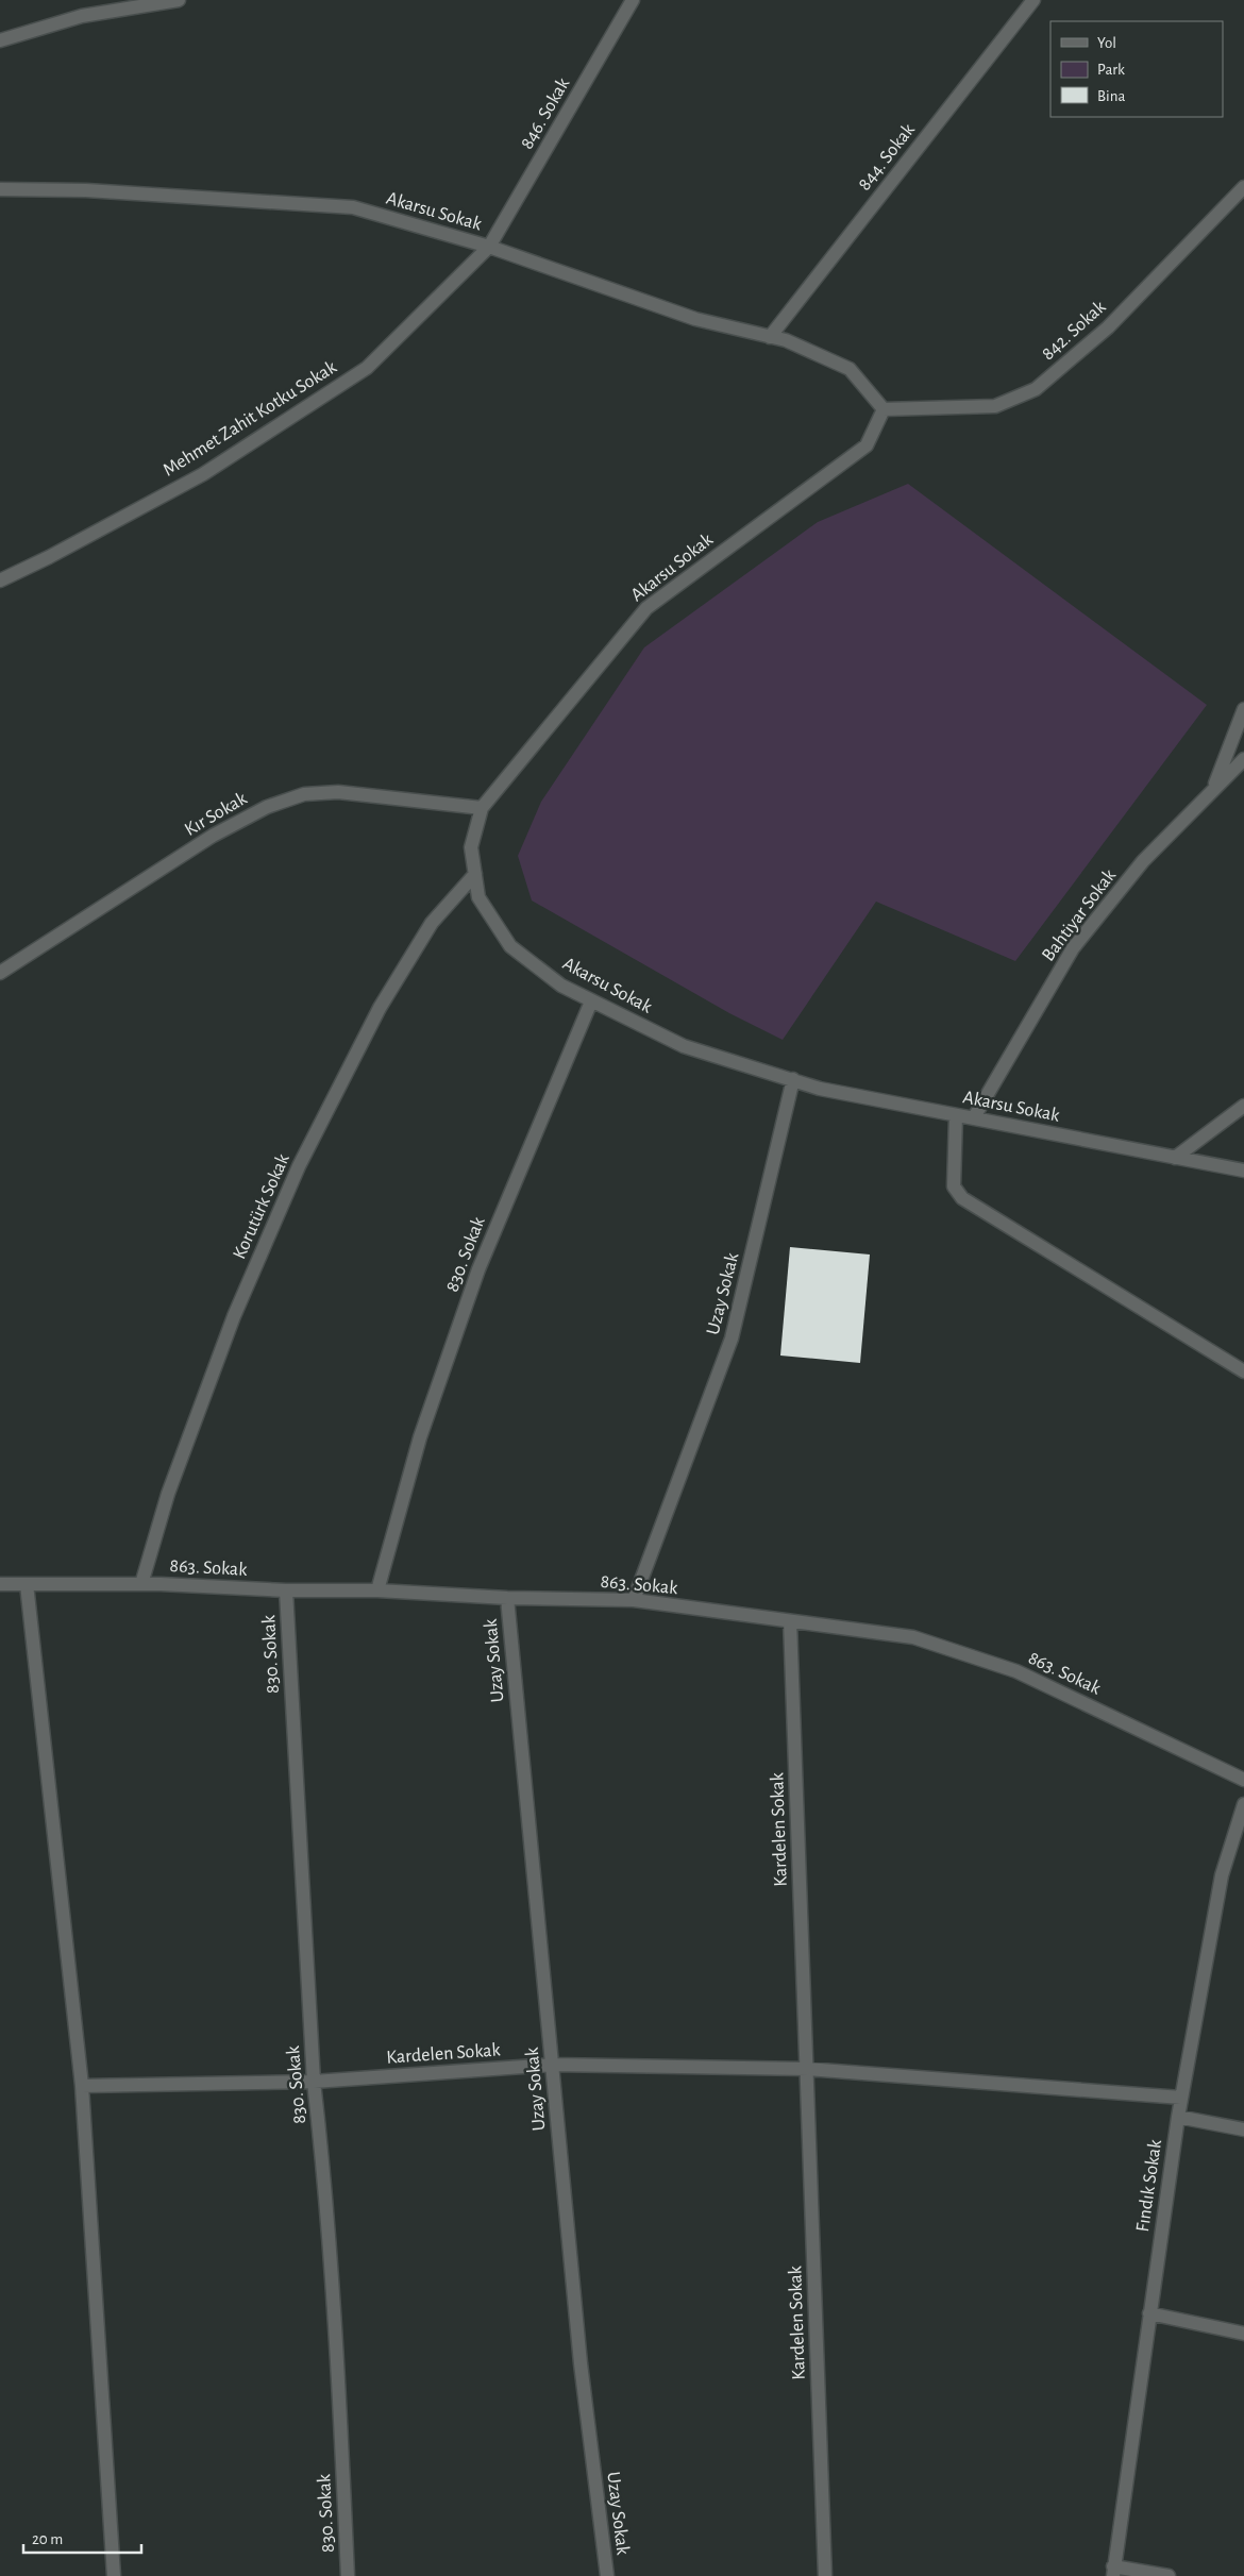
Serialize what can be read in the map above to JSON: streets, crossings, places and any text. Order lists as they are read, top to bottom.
{
  "streets": {
    "street": [
      "846. Sokak",
      "844. Sokak",
      "Akarsu Sokak",
      "842. Sokak",
      "Mehmet Zahit Kotku Sokak",
      "Kır Sokak",
      "Bahtiyar Sokak",
      "Korutürk Sokak",
      "830. Sokak",
      "Uzay Sokak",
      "863. Sokak",
      "Kardelen Sokak",
      "Fındık Sokak"
    ]
  },
  "crossings": [
    ["846. Sokak", "Akarsu Sokak"],
    ["846. Sokak", "Mehmet Zahit Kotku Sokak"],
    ["844. Sokak", "Akarsu Sokak"],
    ["Akarsu Sokak", "842. Sokak"],
    ["Akarsu Sokak", "Mehmet Zahit Kotku Sokak"],
    ["Akarsu Sokak", "Kır Sokak"],
    ["Akarsu Sokak", "Bahtiyar Sokak"],
    ["Akarsu Sokak", "Korutürk Sokak"],
    ["Akarsu Sokak", "830. Sokak"],
    ["Akarsu Sokak", "Uzay Sokak"],
    ["Korutürk Sokak", "863. Sokak"],
    ["830. Sokak", "863. Sokak"],
    ["830. Sokak", "Kardelen Sokak"],
    ["Uzay Sokak", "863. Sokak"],
    ["Uzay Sokak", "Kardelen Sokak"],
    ["863. Sokak", "Kardelen Sokak"],
    ["Kardelen Sokak", "Fındık Sokak"]
  ],
  "legend": ["Yol", "Park", "Bina"],
  "scale_bar": "20 m"
}
